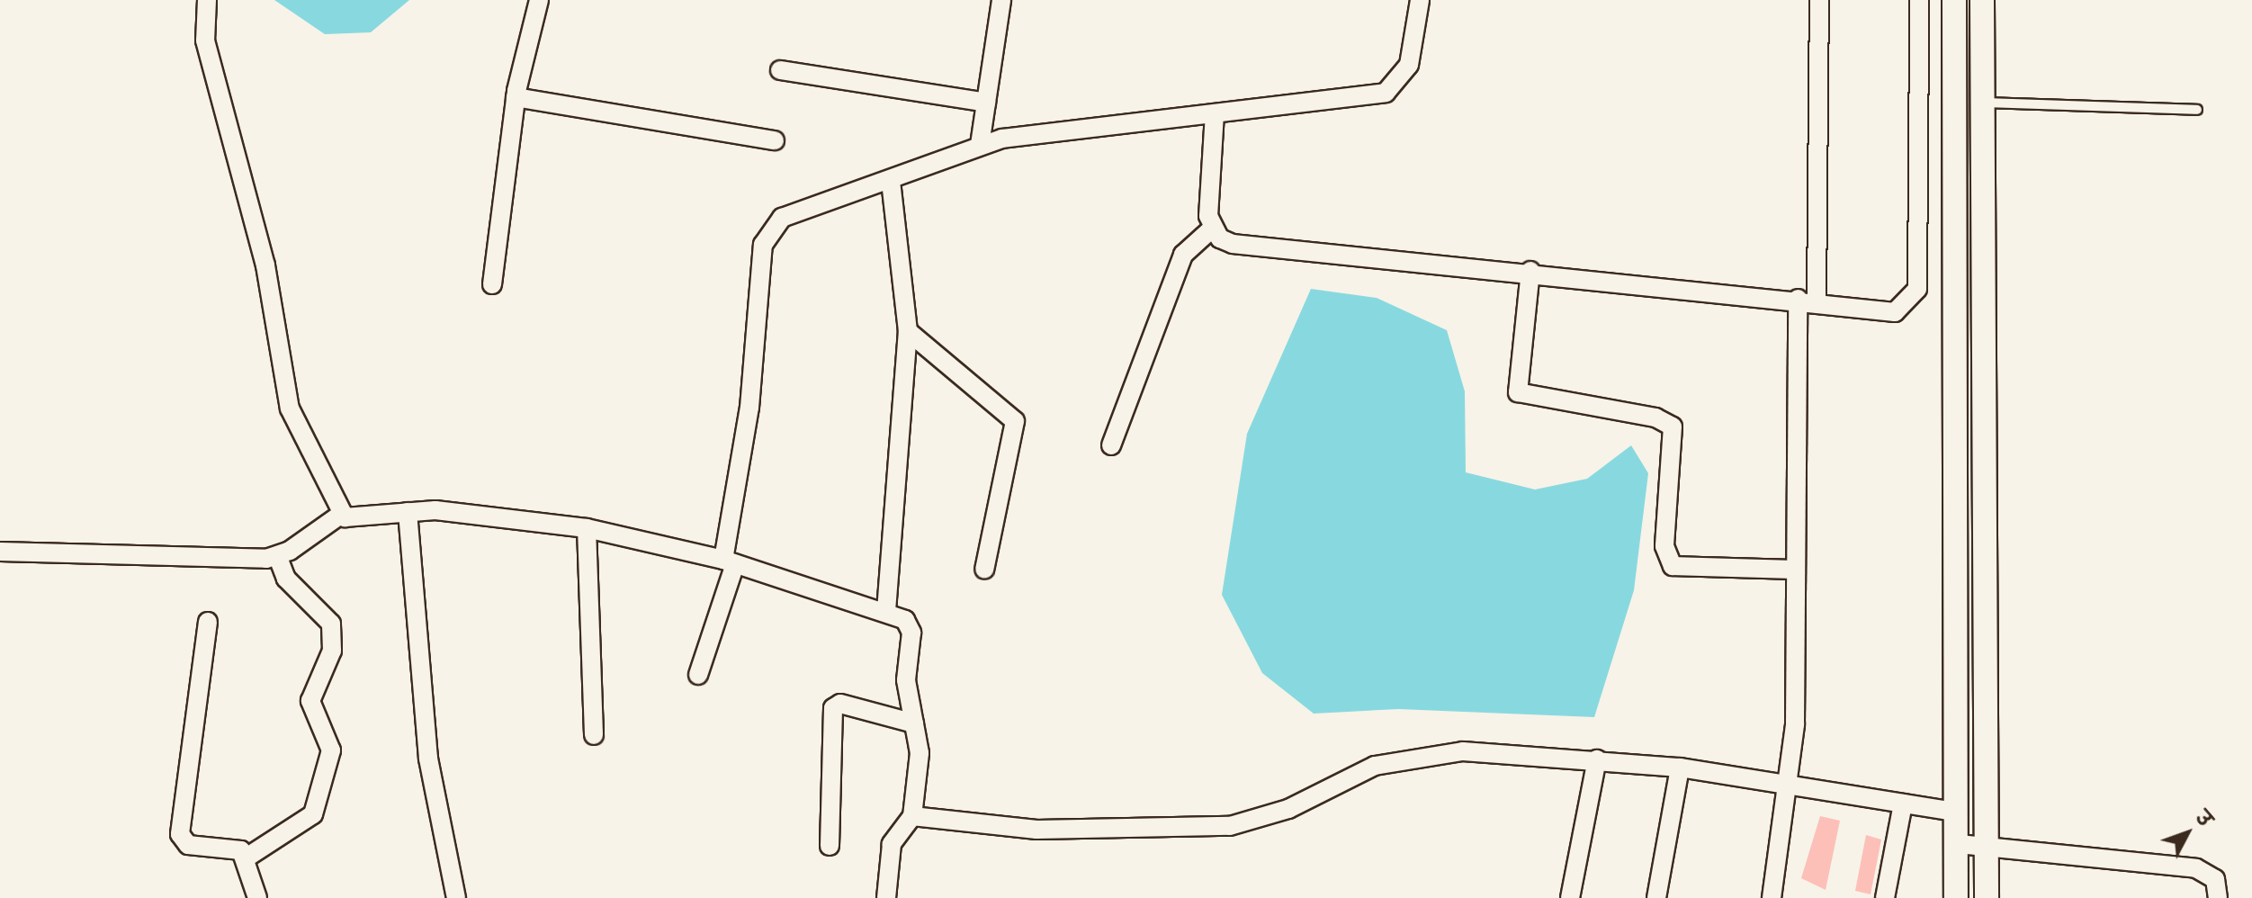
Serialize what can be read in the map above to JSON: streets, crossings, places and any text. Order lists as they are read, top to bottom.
{
  "north": "top right"
}
